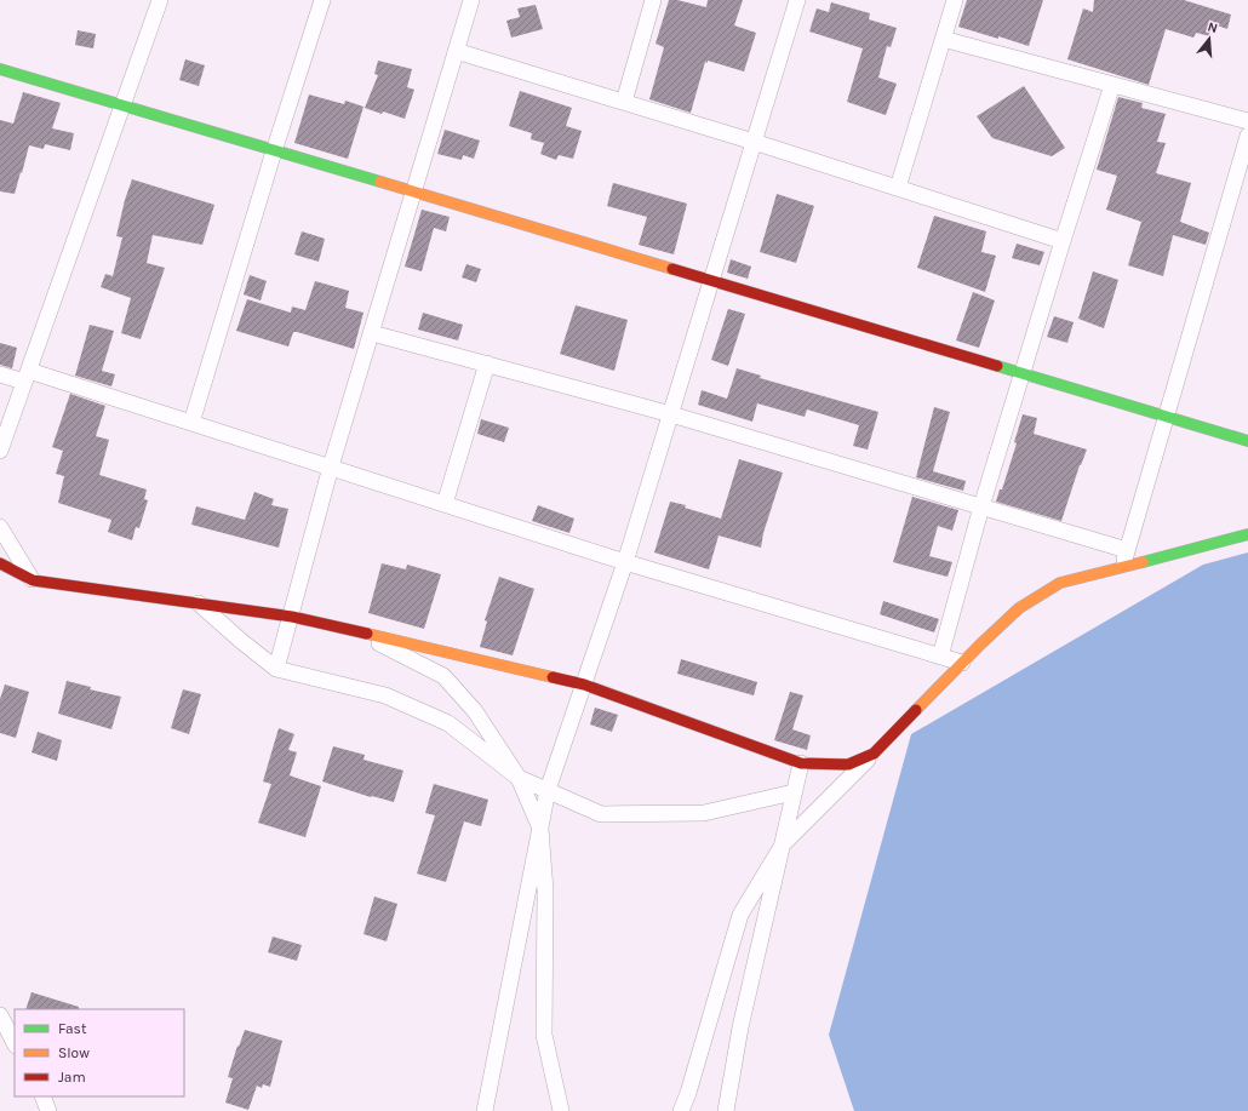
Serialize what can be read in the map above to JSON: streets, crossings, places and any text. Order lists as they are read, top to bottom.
{
  "legend": ["Fast", "Slow", "Jam"],
  "north": "top"
}
